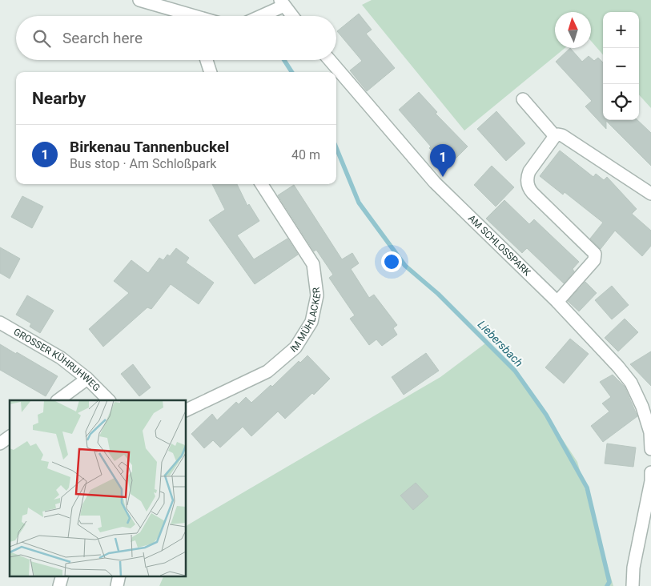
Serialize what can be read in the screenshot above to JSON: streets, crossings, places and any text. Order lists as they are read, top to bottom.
{
  "streets": {
    "street": ["AM SCHLOSSPARK", "IM MÜHLACKER", "GROSSER KÜHRUHWEG"]
  },
  "water": ["Liebersbach"],
  "north": "top",
  "page": {
    "map_buttons": ["+", "−"],
    "search": "Search here",
    "heading": "Nearby",
    "list": [
      {
        "mark": "1",
        "name": "Birkenau Tannenbuckel",
        "note": "Bus stop · Am Schloßpark",
        "value": "40 m"
      }
    ],
    "pins": "1"
  }
}
